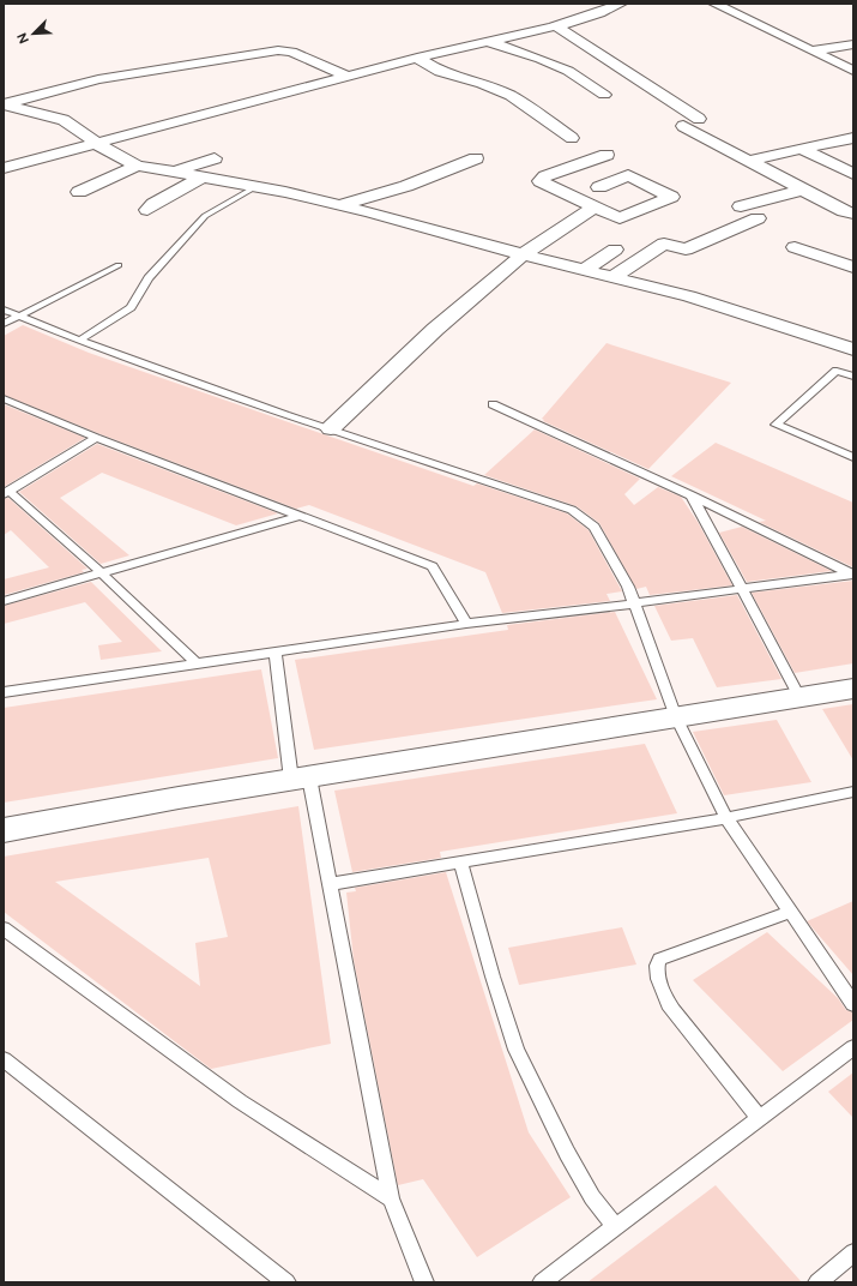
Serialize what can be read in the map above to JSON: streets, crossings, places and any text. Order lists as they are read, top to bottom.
{
  "north": "bottom left"
}
